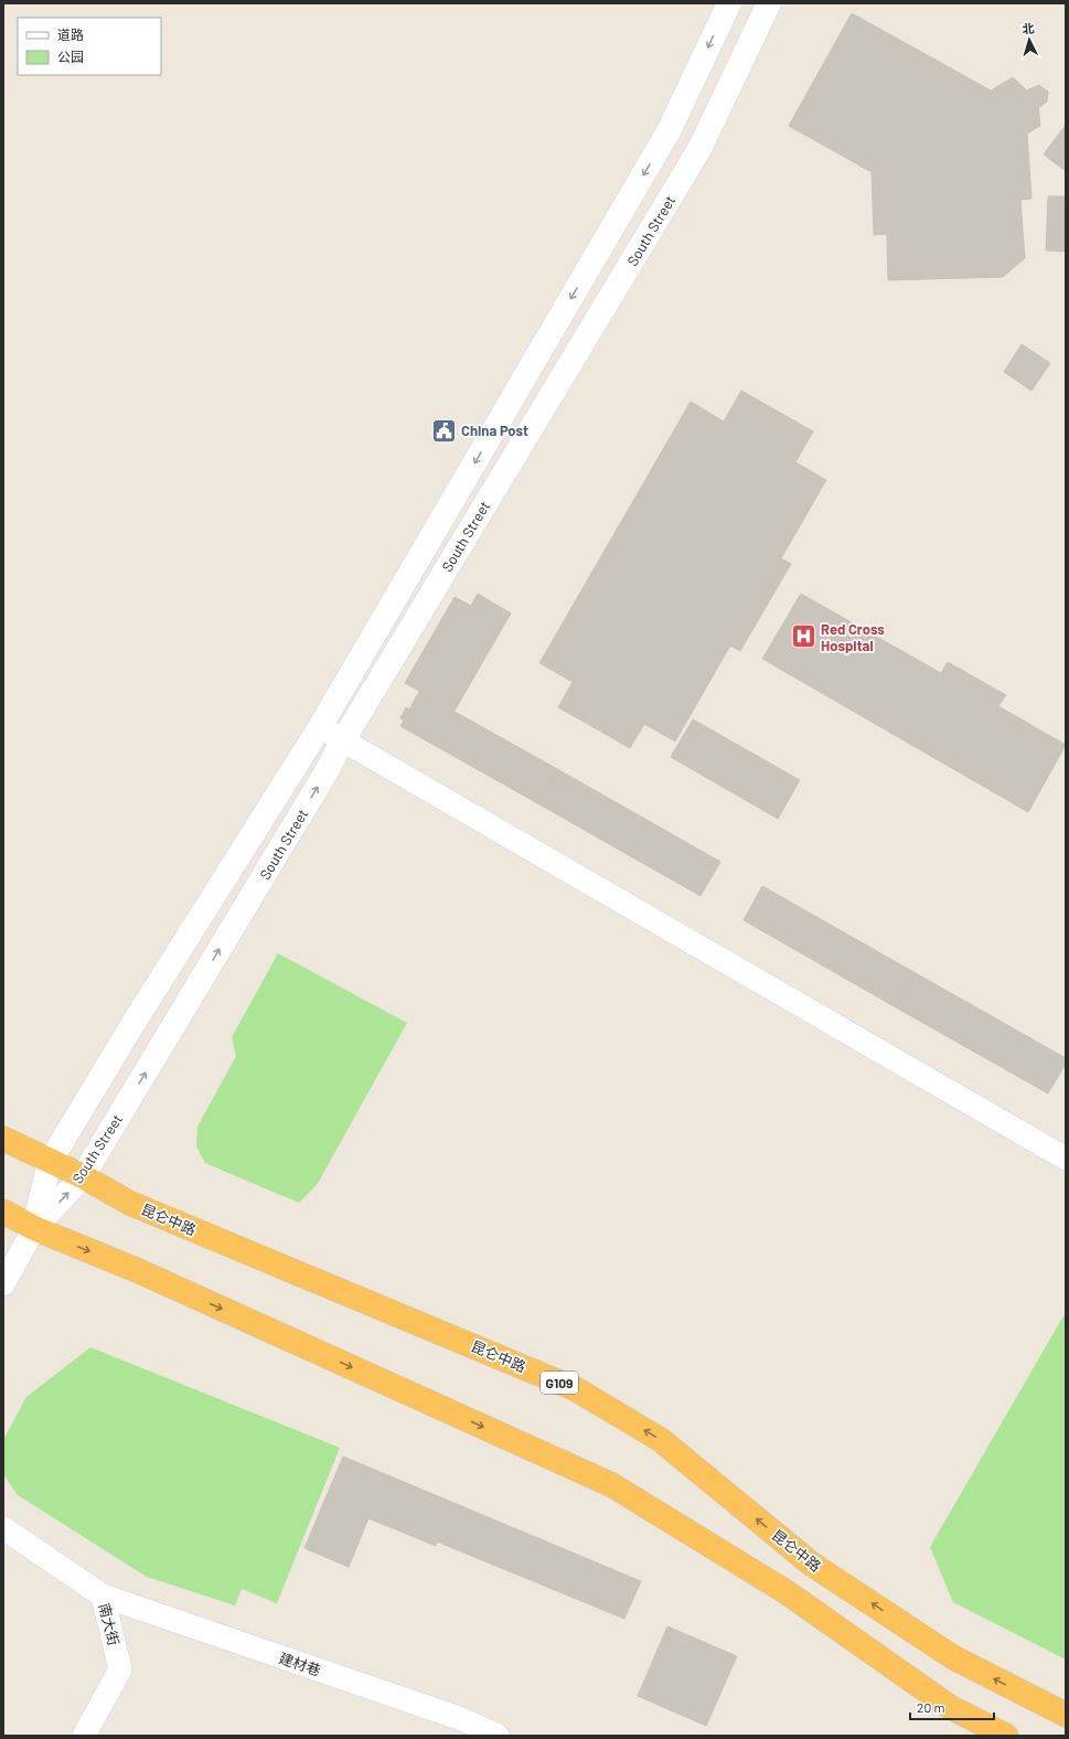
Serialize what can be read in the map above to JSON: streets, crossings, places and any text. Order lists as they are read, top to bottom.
{
  "streets": {
    "highway": ["昆仑中路", "G109"],
    "main road": ["South Street"],
    "street": ["南大街", "建材巷"]
  },
  "crossings": [
    ["South Street", "昆仑中路"],
    ["南大街", "建材巷"]
  ],
  "places": {
    "public building": ["China Post"],
    "hospital": ["Red Cross Hospital"]
  },
  "legend": ["道路", "公园"],
  "scale_bar": "20 m",
  "north": "top"
}
